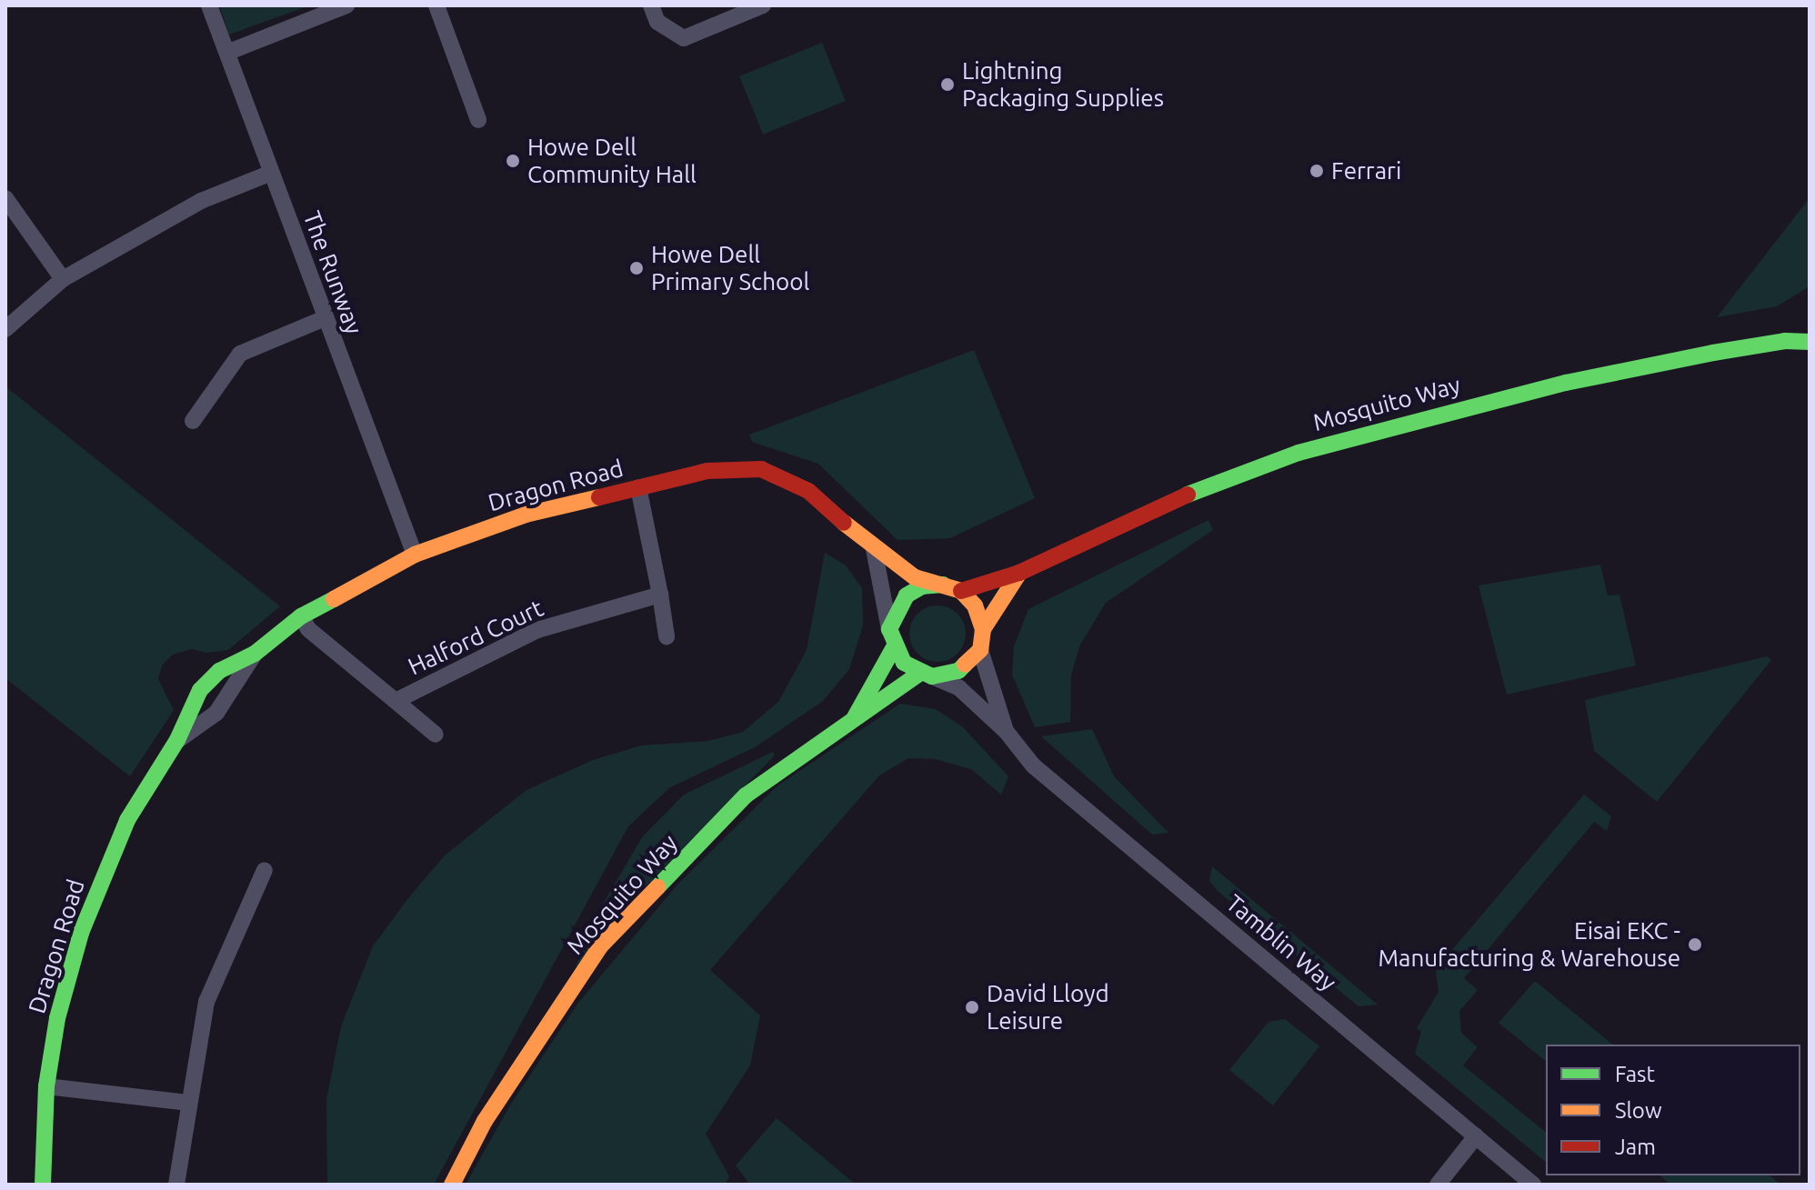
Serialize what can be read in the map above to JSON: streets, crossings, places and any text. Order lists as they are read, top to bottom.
{
  "streets": {
    "street": [
      "The Runway",
      "Mosquito Way",
      "Dragon Road",
      "Halford Court",
      "Tamblin Way"
    ]
  },
  "crossings": [
    ["The Runway", "Dragon Road"],
    ["Mosquito Way", "Dragon Road"],
    ["Mosquito Way", "Tamblin Way"],
    ["Dragon Road", "Halford Court"],
    ["Dragon Road", "Tamblin Way"]
  ],
  "places": [
    "Lightning Packaging Supplies",
    "Howe Dell Community Hall",
    "Ferrari",
    "Howe Dell Primary School",
    "Eisai EKC - Manufacturing & Warehouse",
    "David Lloyd Leisure"
  ],
  "legend": ["Fast", "Slow", "Jam"]
}
